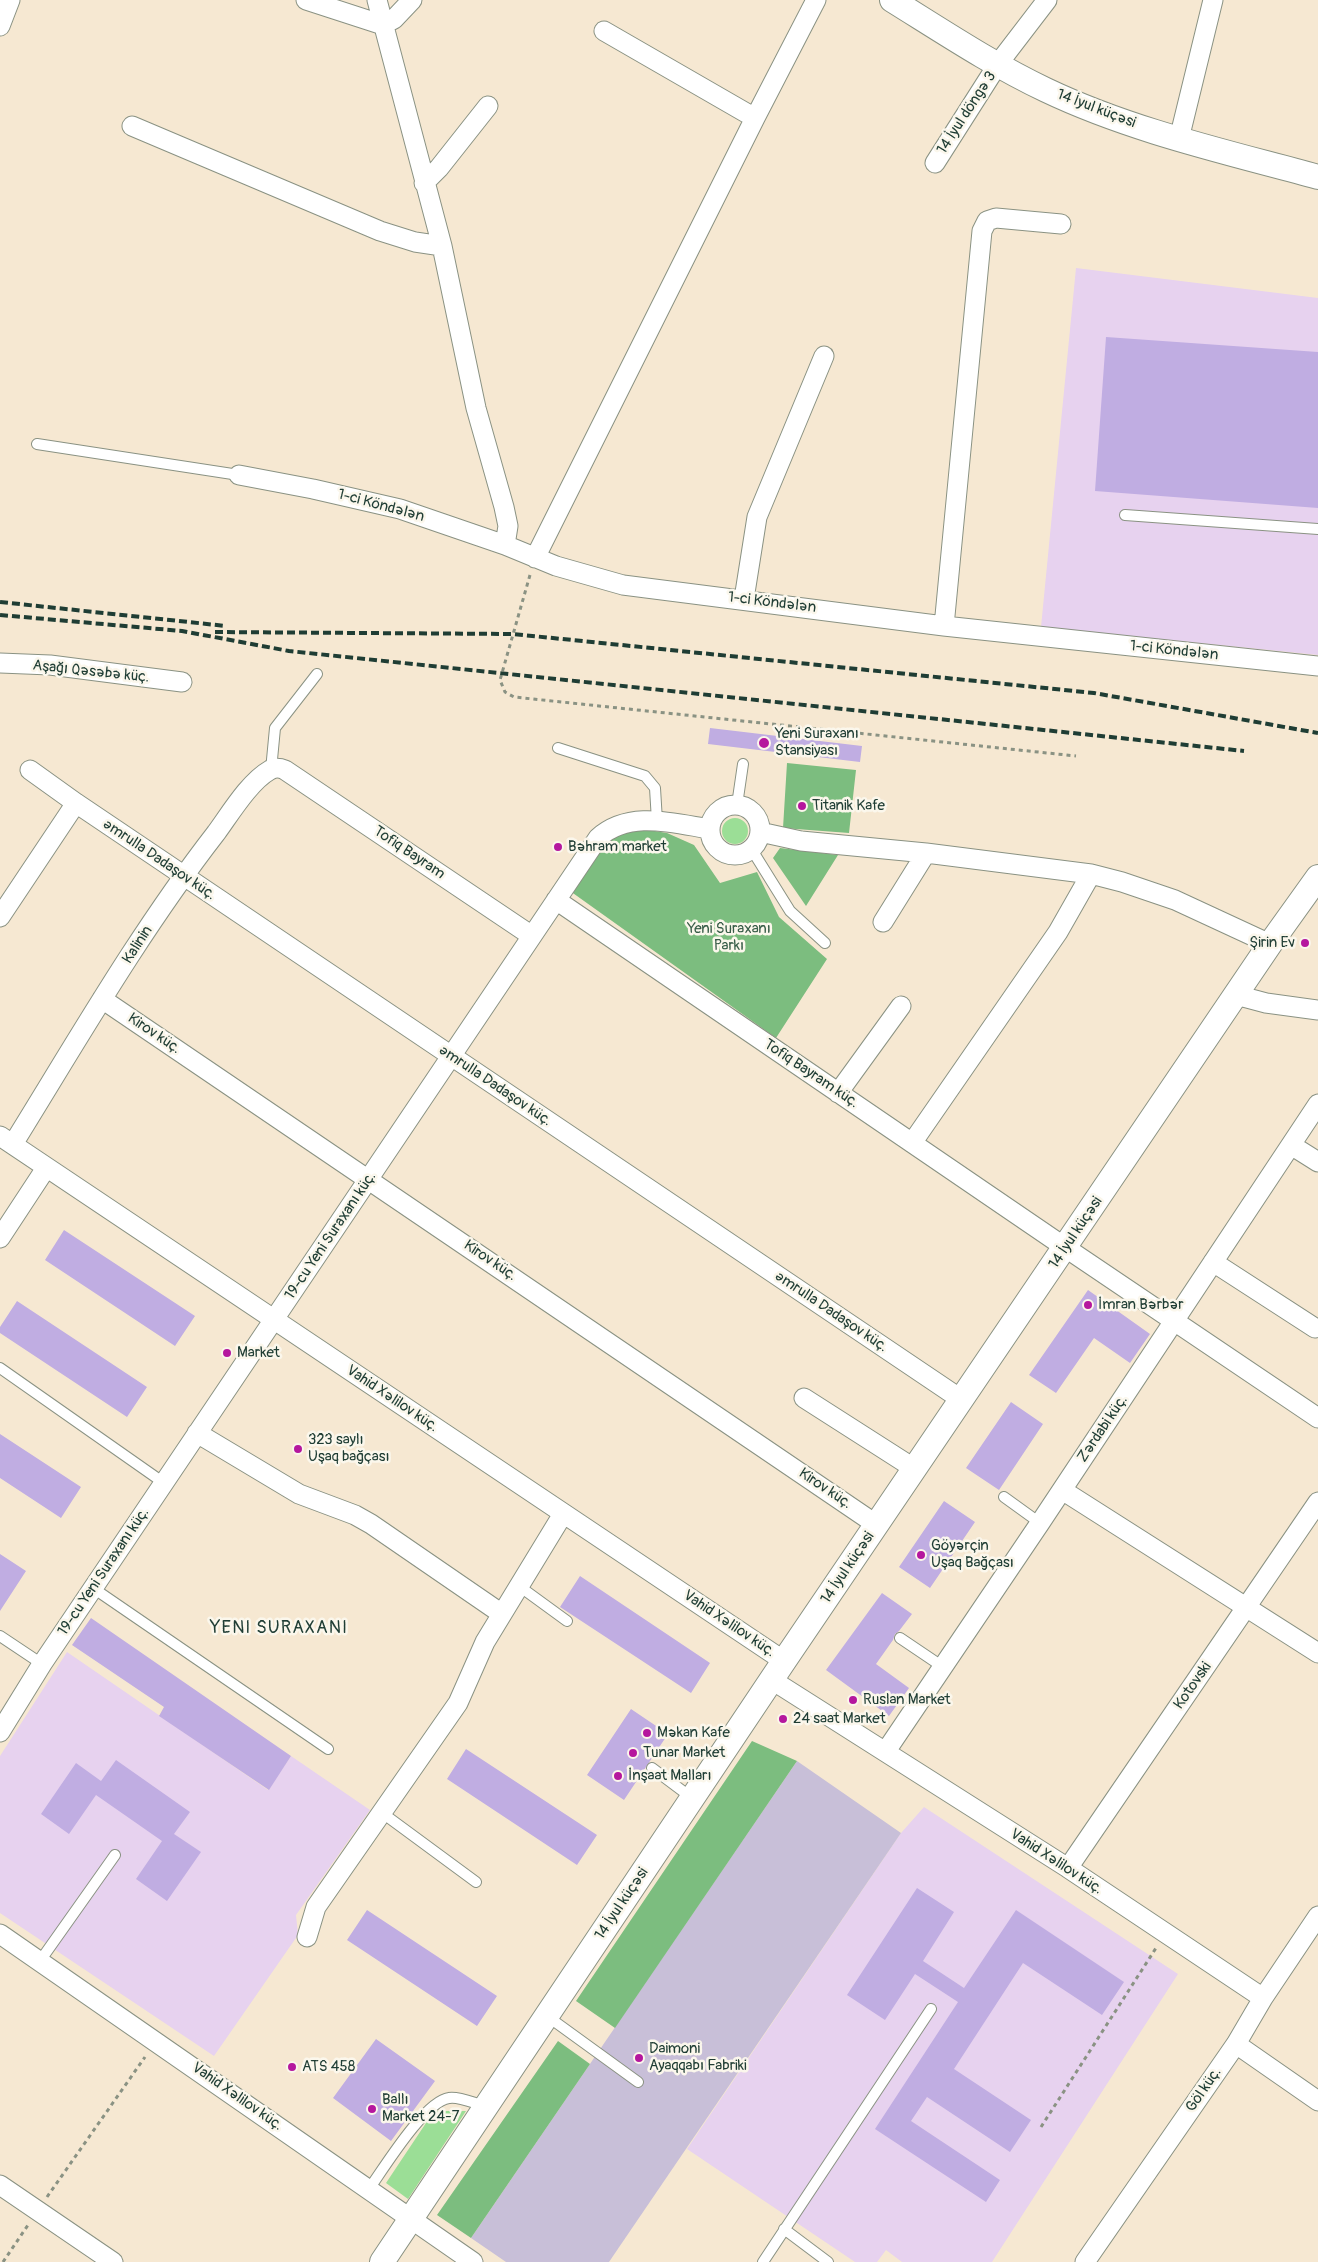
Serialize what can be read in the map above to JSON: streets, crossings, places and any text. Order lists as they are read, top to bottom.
{
  "streets": {
    "street": [
      "14 İyul küçəsi",
      "14 İyul döngə 3",
      "1-ci Köndələn",
      "Aşağı Qəsəbə küç.",
      "Tofiq Bayram",
      "Əmrulla Dadaşov küç.",
      "Kalinin",
      "Kirov küç.",
      "Tofiq Bayram küç.",
      "19-cu Yeni Suraxanı küç.",
      "Vahid Xəlilov küç.",
      "Zərdabi küç.",
      "Kotovski",
      "Göl küç."
    ]
  },
  "crossings": [
    ["14 İyul küçəsi", "14 İyul döngə 3"],
    ["14 İyul küçəsi", "Əmrulla Dadaşov küç."],
    ["14 İyul küçəsi", "Kirov küç."],
    ["14 İyul küçəsi", "Tofiq Bayram küç."],
    ["14 İyul küçəsi", "Vahid Xəlilov küç."],
    ["Tofiq Bayram", "Kalinin"],
    ["Tofiq Bayram", "19-cu Yeni Suraxanı küç."],
    ["Əmrulla Dadaşov küç.", "Kalinin"],
    ["Əmrulla Dadaşov küç.", "19-cu Yeni Suraxanı küç."],
    ["Kalinin", "Kirov küç."],
    ["Kalinin", "Vahid Xəlilov küç."],
    ["Kirov küç.", "19-cu Yeni Suraxanı küç."],
    ["Tofiq Bayram küç.", "19-cu Yeni Suraxanı küç."],
    ["Tofiq Bayram küç.", "Zərdabi küç."],
    ["19-cu Yeni Suraxanı küç.", "Vahid Xəlilov küç."],
    ["Vahid Xəlilov küç.", "Zərdabi küç."],
    ["Vahid Xəlilov küç.", "Kotovski"],
    ["Vahid Xəlilov küç.", "Göl küç."]
  ],
  "districts": ["YENI SURAXANI"],
  "parks": ["Yeni Suraxanı Parkı"],
  "places": [
    "Yeni Suraxanı Stansiyası",
    "Titanik Kafe",
    "Bәhram market",
    "Şirin Ev",
    "İmran Bərbər",
    "Market",
    "323 saylı Uşaq bağçası",
    "Göyərçin Uşaq Bağçası",
    "Ruslan Market",
    "24 saat Market",
    "Məkan Kafe",
    "Tunar Market",
    "İnşaat Malları",
    "Daimoni Ayaqqabı Fabriki",
    "ATS 458",
    "Ballı Market 24-7"
  ]
}
